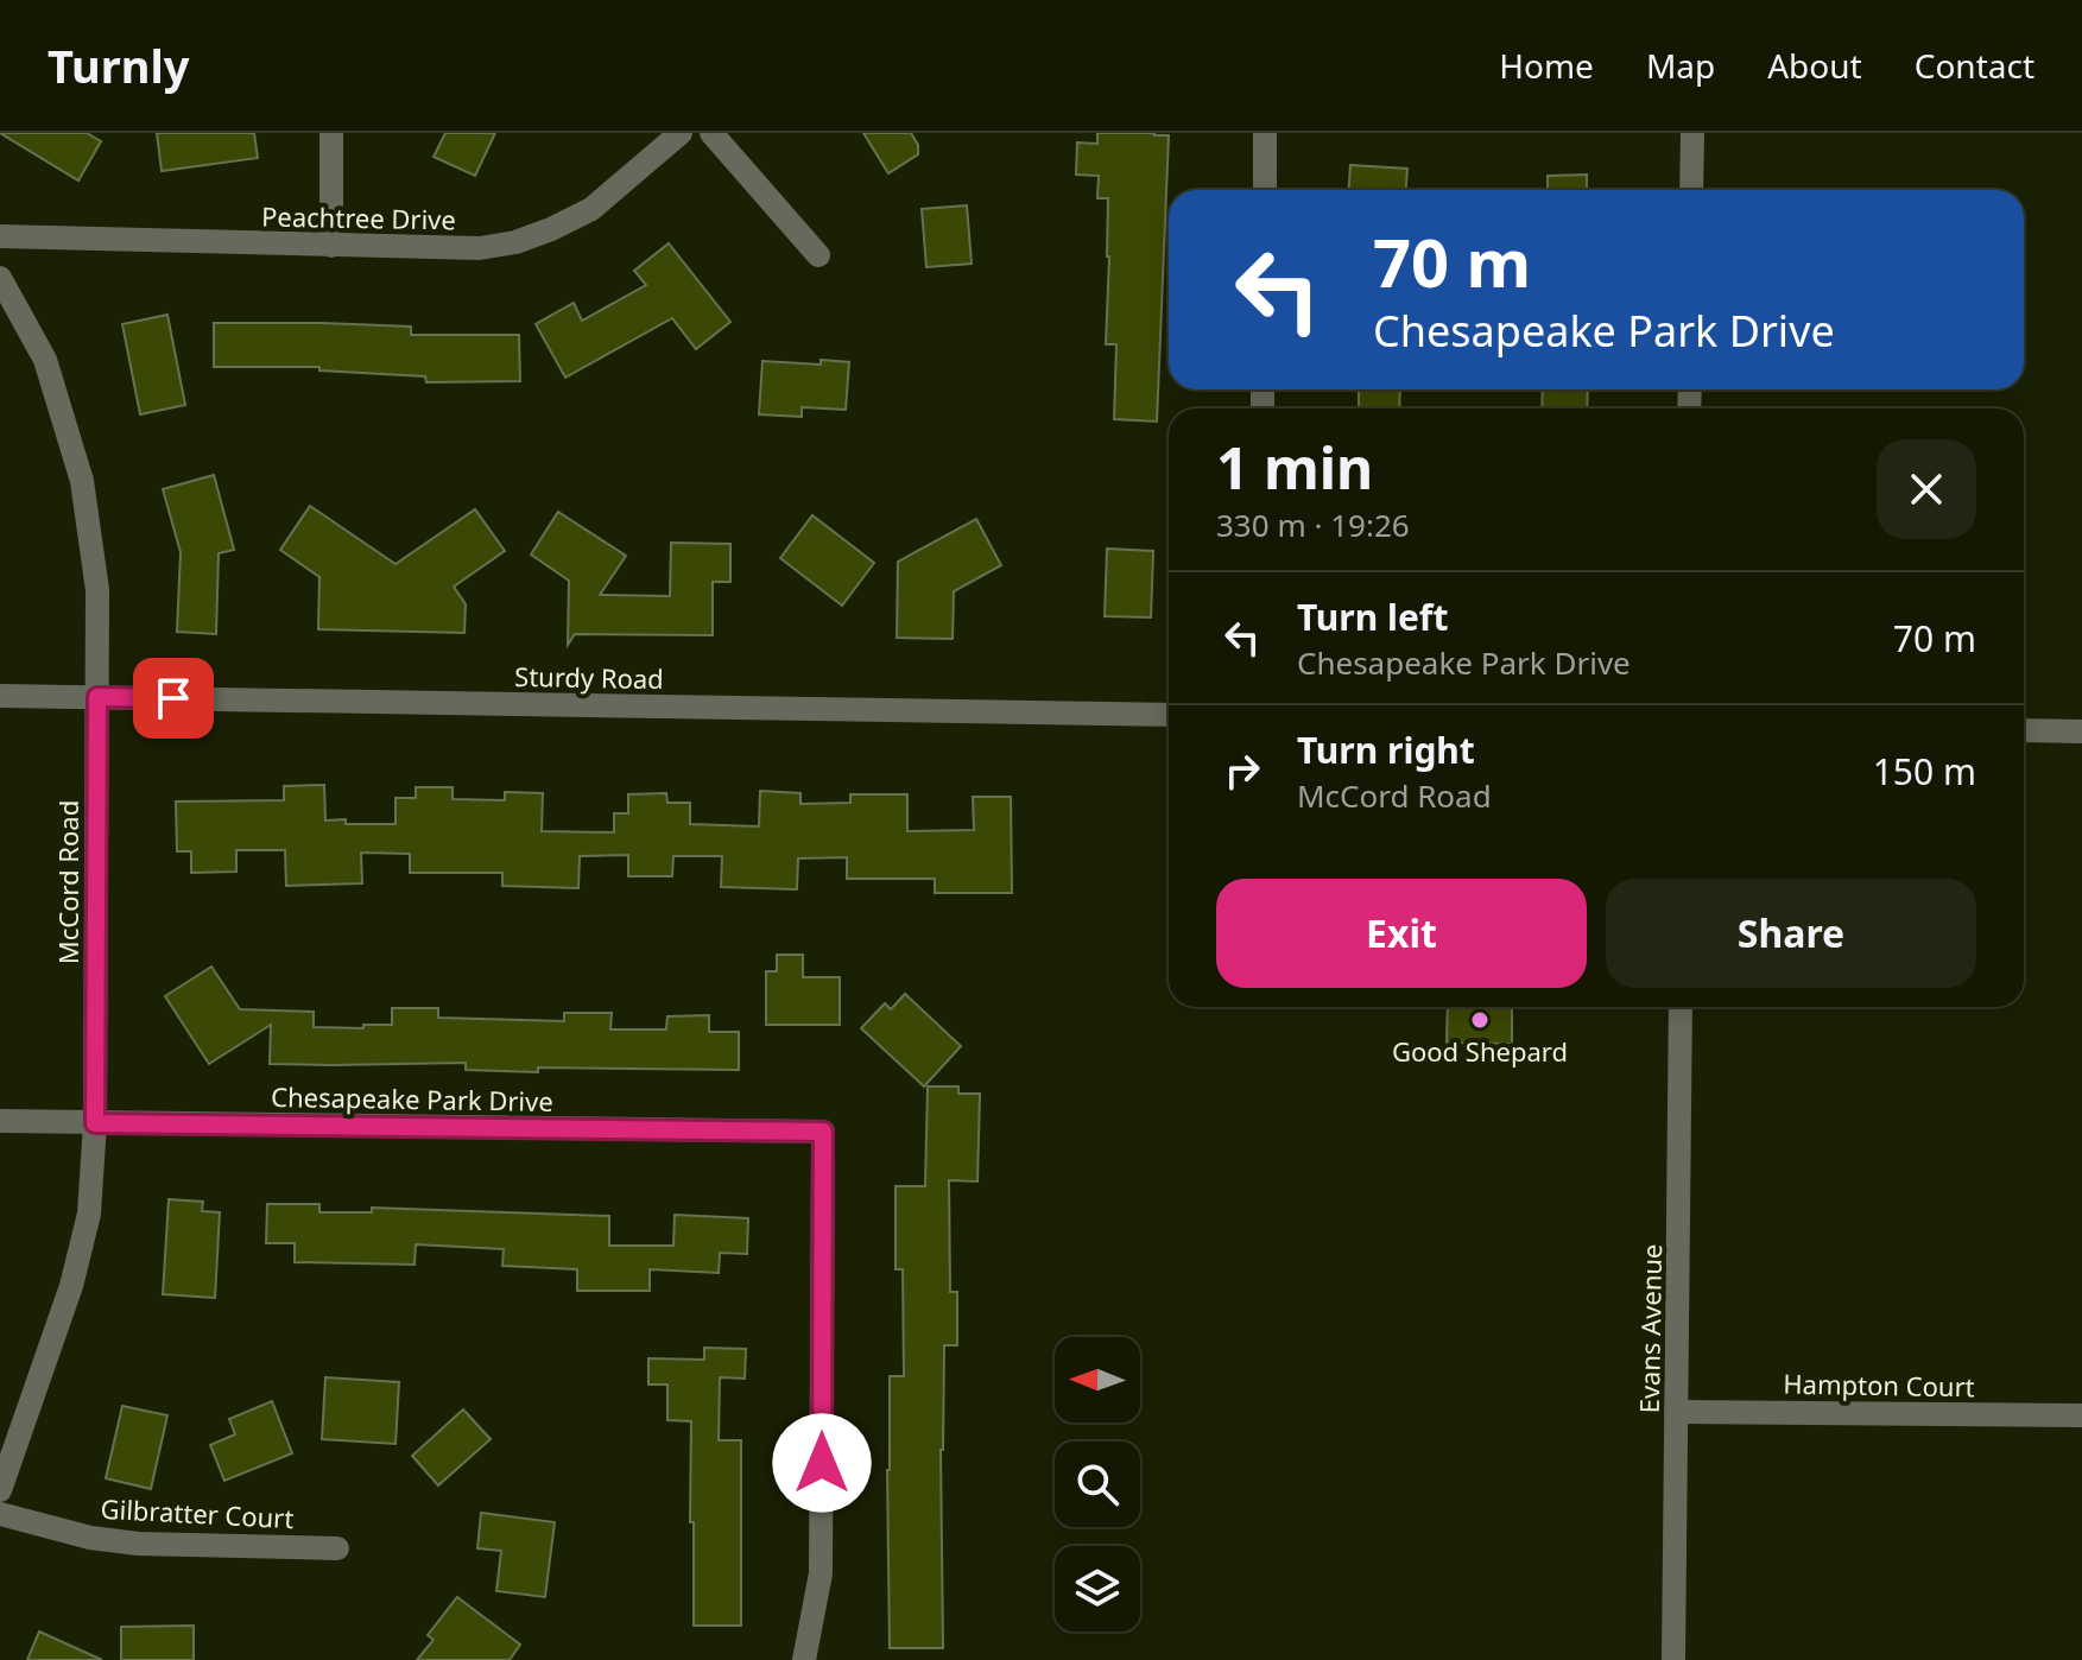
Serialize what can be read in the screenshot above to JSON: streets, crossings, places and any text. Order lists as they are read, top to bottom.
{
  "streets": {
    "street": [
      "Peachtree Drive",
      "Sturdy Road",
      "McCord Road",
      "Chesapeake Park Drive",
      "Evans Avenue",
      "Hampton Court",
      "Gilbratter Court"
    ]
  },
  "crossings": [
    ["Sturdy Road", "McCord Road"],
    ["McCord Road", "Chesapeake Park Drive"],
    ["Evans Avenue", "Hampton Court"]
  ],
  "places": ["Good Shepard"],
  "north": "left",
  "page": {
    "header": "Turnly",
    "nav": [
      "Home",
      "Map",
      "About",
      "Contact"
    ],
    "turn": ["70 m", "Chesapeake Park Drive"],
    "heading": ["1 min", "330 m · 19:26"],
    "list": [
      {
        "name": "Turn left",
        "note": "Chesapeake Park Drive",
        "value": "70 m"
      },
      {
        "name": "Turn right",
        "note": "McCord Road",
        "value": "150 m"
      }
    ],
    "buttons": ["Exit", "Share"]
  }
}
